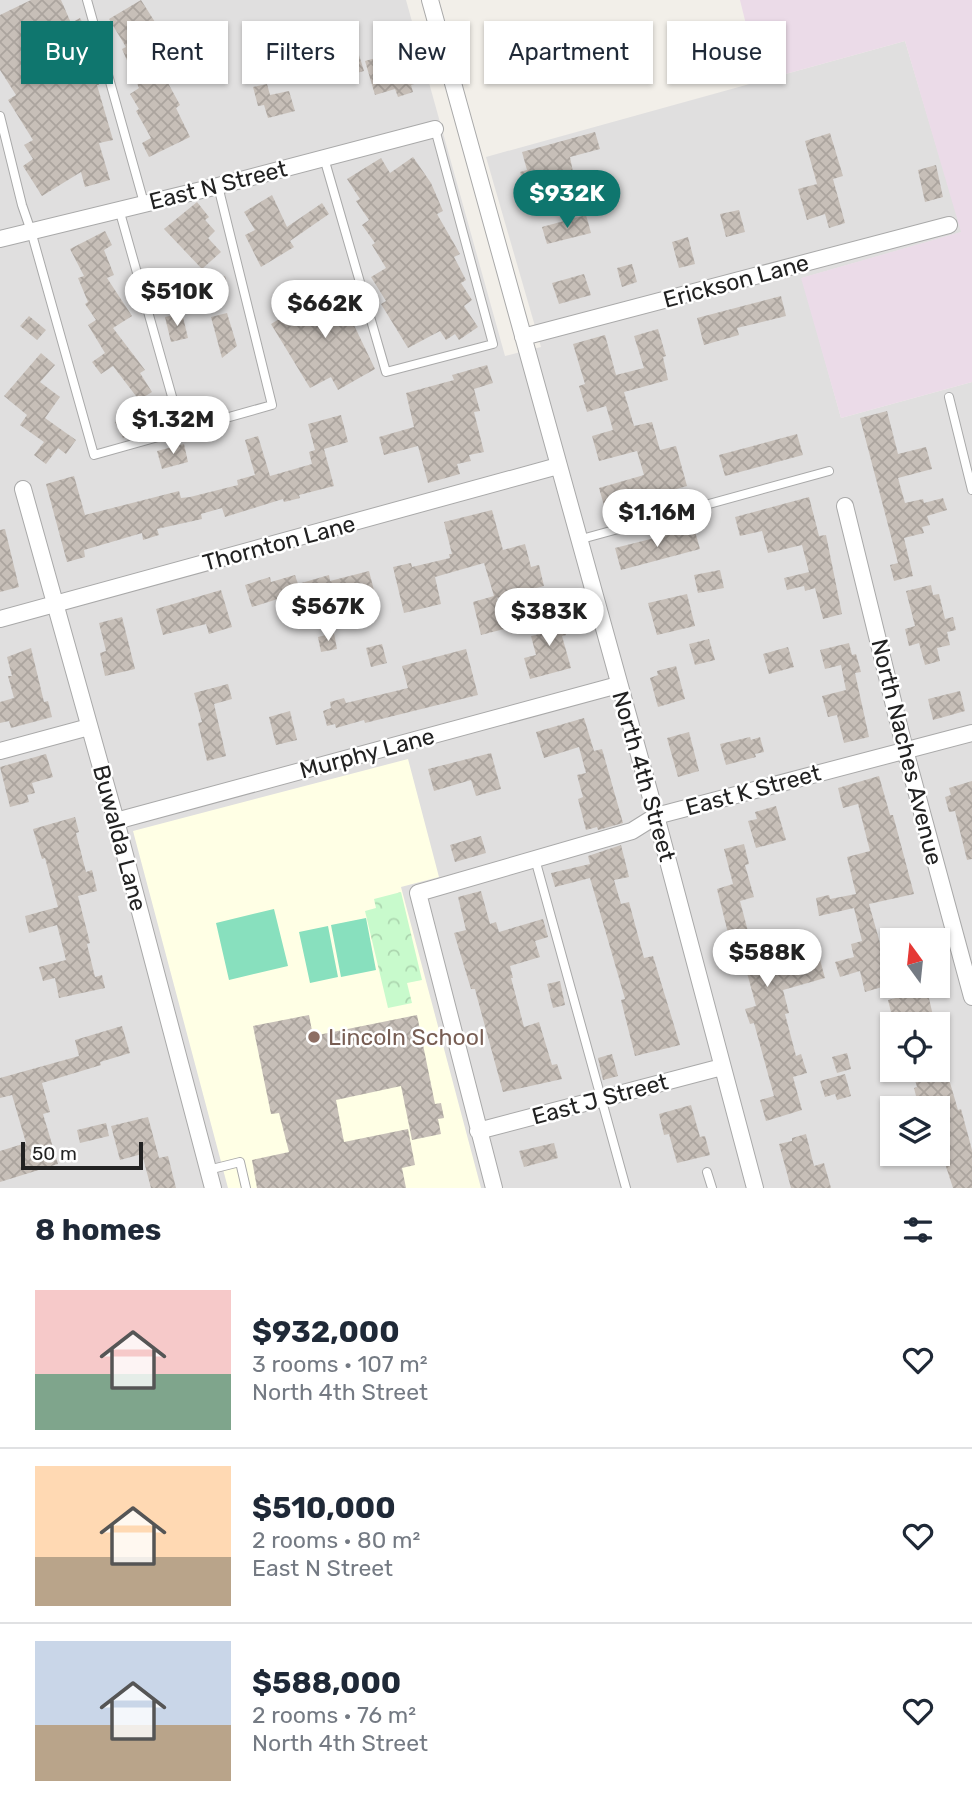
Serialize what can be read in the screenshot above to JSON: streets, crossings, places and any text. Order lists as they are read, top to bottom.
{
  "streets": {
    "street": [
      "East N Street",
      "Erickson Lane",
      "Thornton Lane",
      "North Naches Avenue",
      "Murphy Lane",
      "North 4th Street",
      "East K Street",
      "Buwalda Lane",
      "East J Street"
    ]
  },
  "crossings": [
    ["Erickson Lane", "North 4th Street"],
    ["Thornton Lane", "North 4th Street"],
    ["Thornton Lane", "Buwalda Lane"],
    ["North Naches Avenue", "East K Street"],
    ["Murphy Lane", "North 4th Street"],
    ["Murphy Lane", "Buwalda Lane"],
    ["North 4th Street", "East K Street"],
    ["North 4th Street", "East J Street"],
    ["East K Street", "East J Street"]
  ],
  "places": ["Lincoln School"],
  "scale_bar": "50 m",
  "north": "top",
  "page": {
    "chip": [
      "Buy",
      "Rent",
      "Filters",
      "New",
      "Apartment",
      "House"
    ],
    "price": [
      "$932K",
      "$510K",
      "$662K",
      "$1.32M",
      "$1.16M",
      "$567K",
      "$383K",
      "$588K"
    ],
    "scale": "50 m",
    "heading": "8 homes",
    "list": [
      {
        "name": "$932,000",
        "note": "3 rooms · 107 m² · North 4th Street"
      },
      {
        "name": "$510,000",
        "note": "2 rooms · 80 m² · East N Street"
      },
      {
        "name": "$588,000",
        "note": "2 rooms · 76 m² · North 4th Street"
      }
    ]
  }
}
